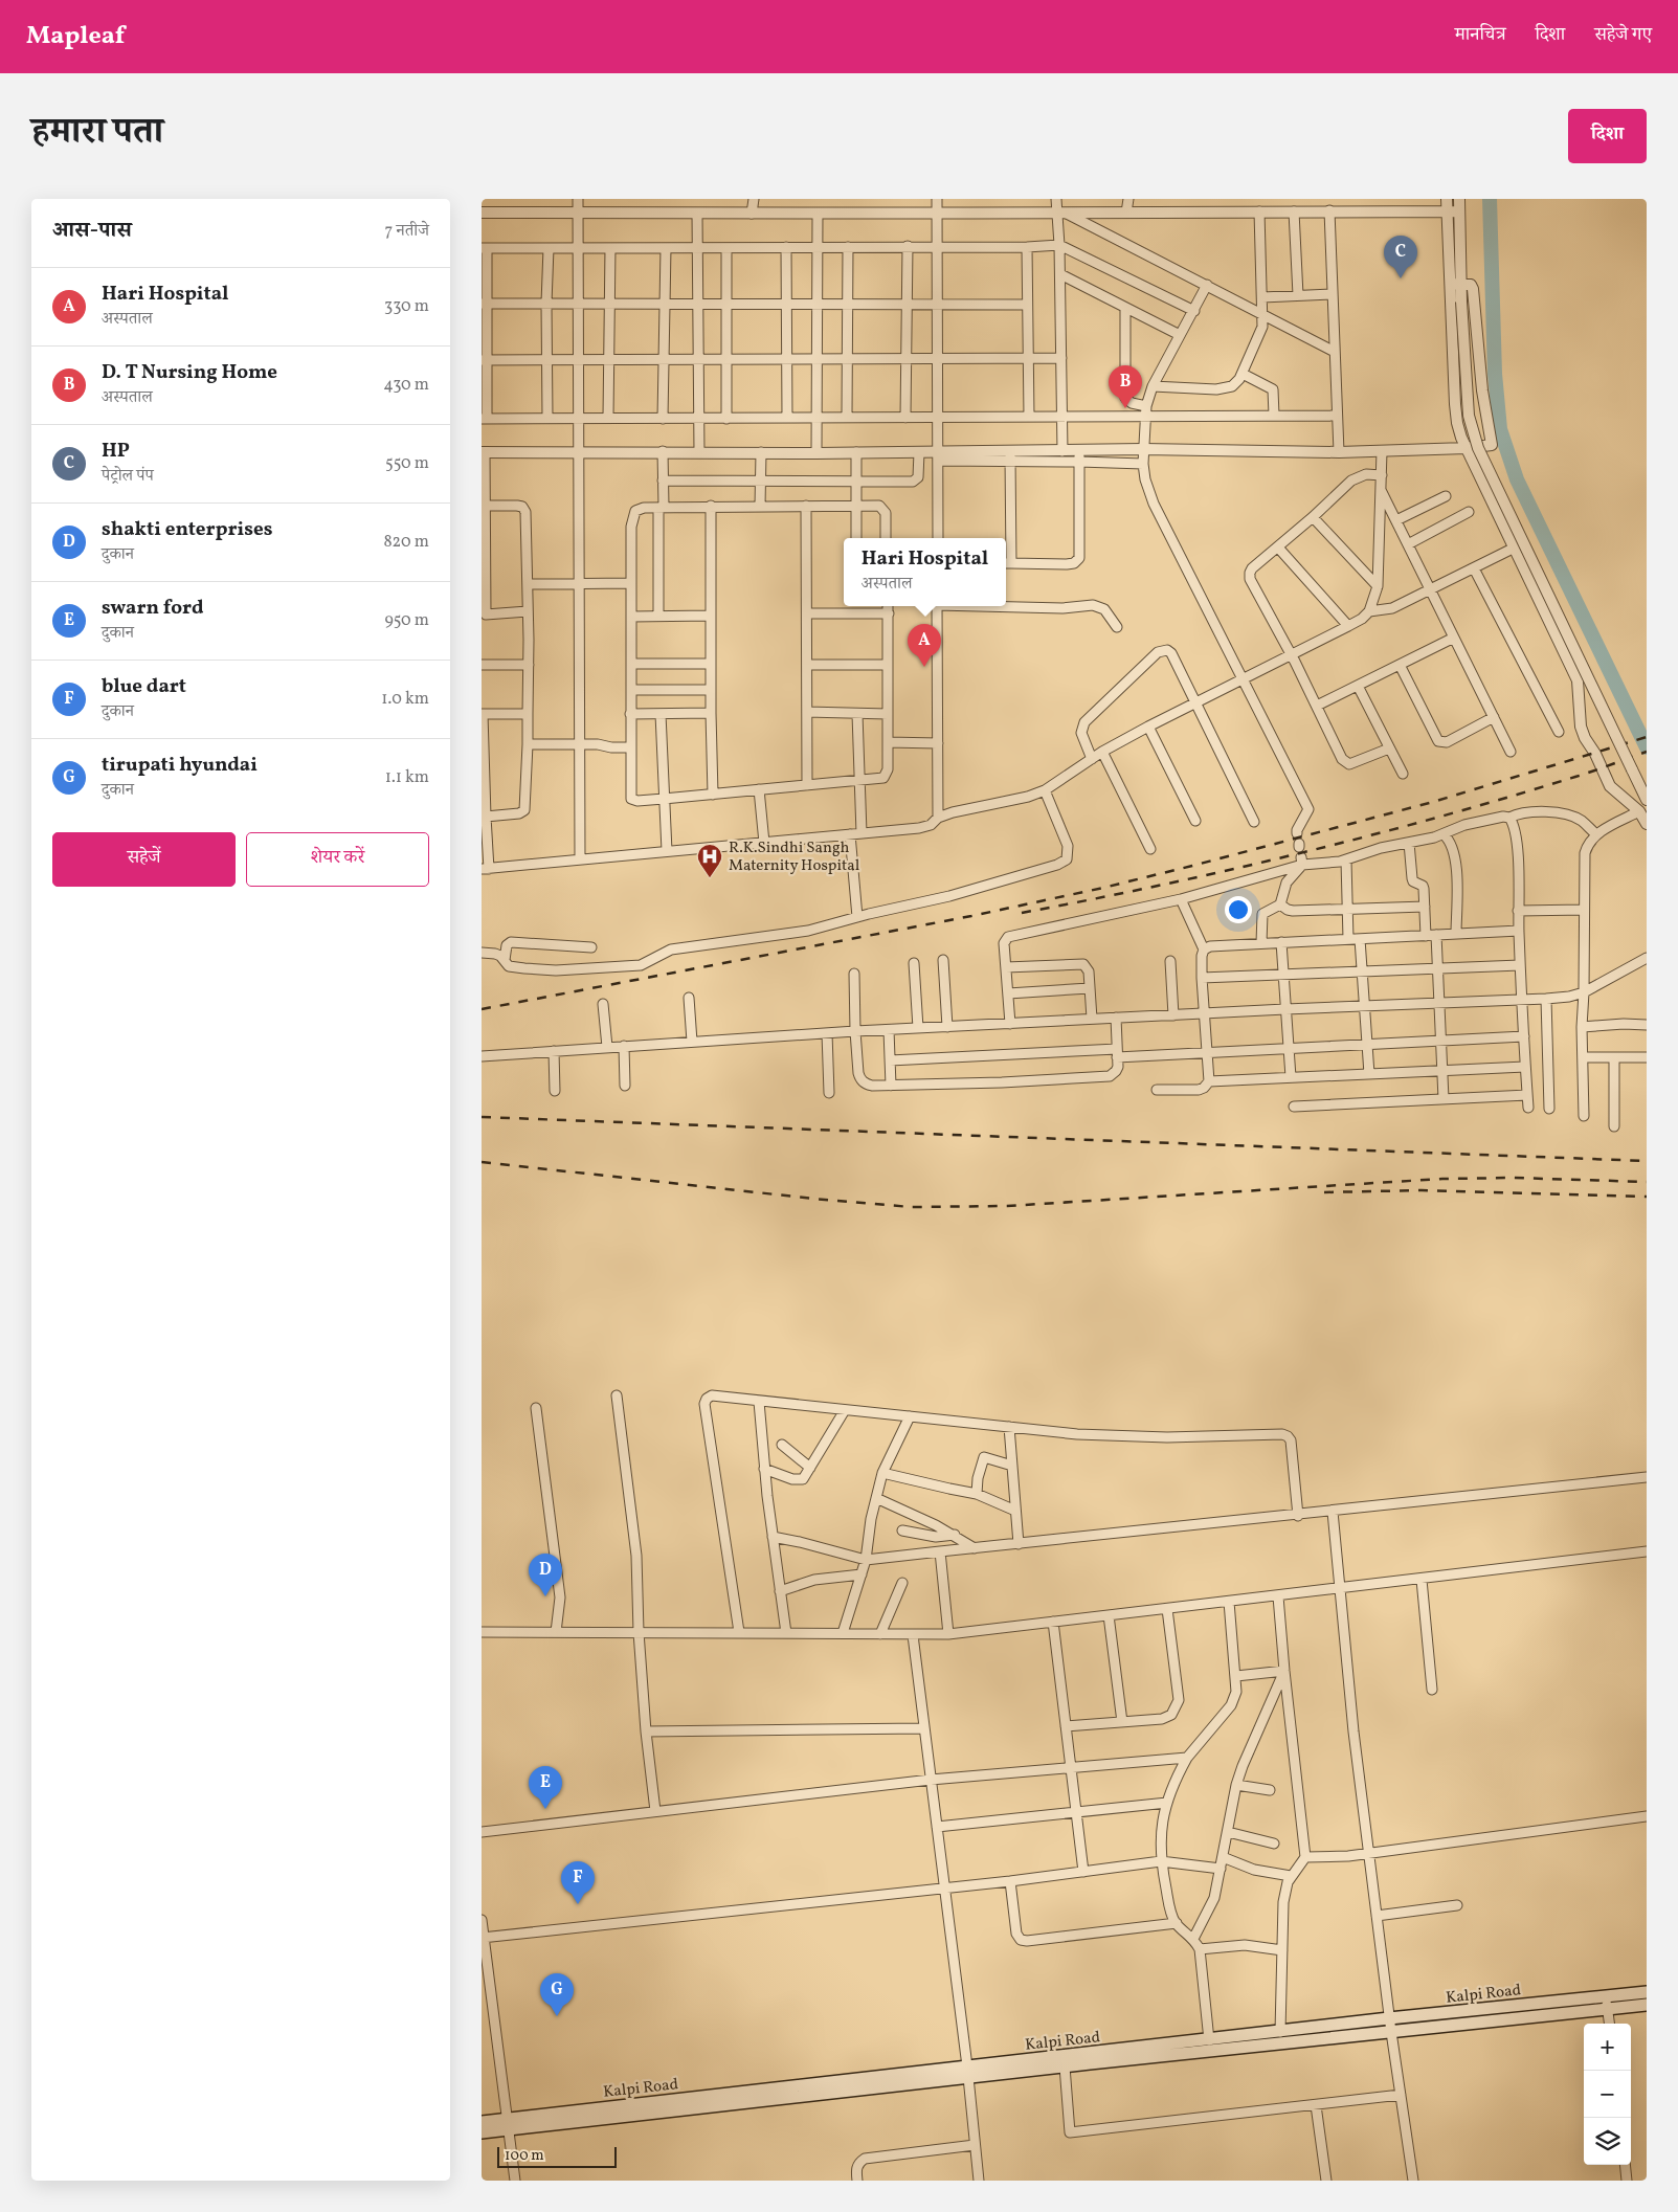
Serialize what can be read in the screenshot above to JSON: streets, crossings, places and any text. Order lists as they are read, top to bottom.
{
  "streets": {
    "main road": ["Kalpi Road"]
  },
  "places": {
    "hospital": ["R.K.Sindhi Sangh Maternity Hospital"]
  },
  "scale_bar": "100 m",
  "page": {
    "header": "Mapleaf",
    "nav": ["मानचित्र", "दिशा", "सहेजे गए"],
    "title": "हमारा पता",
    "buttons": [
      "दिशा",
      ["सहेजें", "शेयर करें"]
    ],
    "heading": ["आस-पास", "7 नतीजे"],
    "pins": [
      "C",
      "B",
      "A",
      "D",
      "E",
      "F",
      "G"
    ],
    "list": [
      {
        "mark": "A",
        "name": "Hari Hospital",
        "note": "अस्पताल",
        "value": "330 m"
      },
      {
        "mark": "B",
        "name": "D. T Nursing Home",
        "note": "अस्पताल",
        "value": "430 m"
      },
      {
        "mark": "C",
        "name": "HP",
        "note": "पेट्रोल पंप",
        "value": "550 m"
      },
      {
        "mark": "D",
        "name": "shakti enterprises",
        "note": "दुकान",
        "value": "820 m"
      },
      {
        "mark": "E",
        "name": "swarn ford",
        "note": "दुकान",
        "value": "950 m"
      },
      {
        "mark": "F",
        "name": "blue dart",
        "note": "दुकान",
        "value": "1.0 km"
      },
      {
        "mark": "G",
        "name": "tirupati hyundai",
        "note": "दुकान",
        "value": "1.1 km"
      }
    ],
    "popup": ["Hari Hospital", "अस्पताल"],
    "map_buttons": ["+", "−"],
    "scale": "100 m"
  }
}
